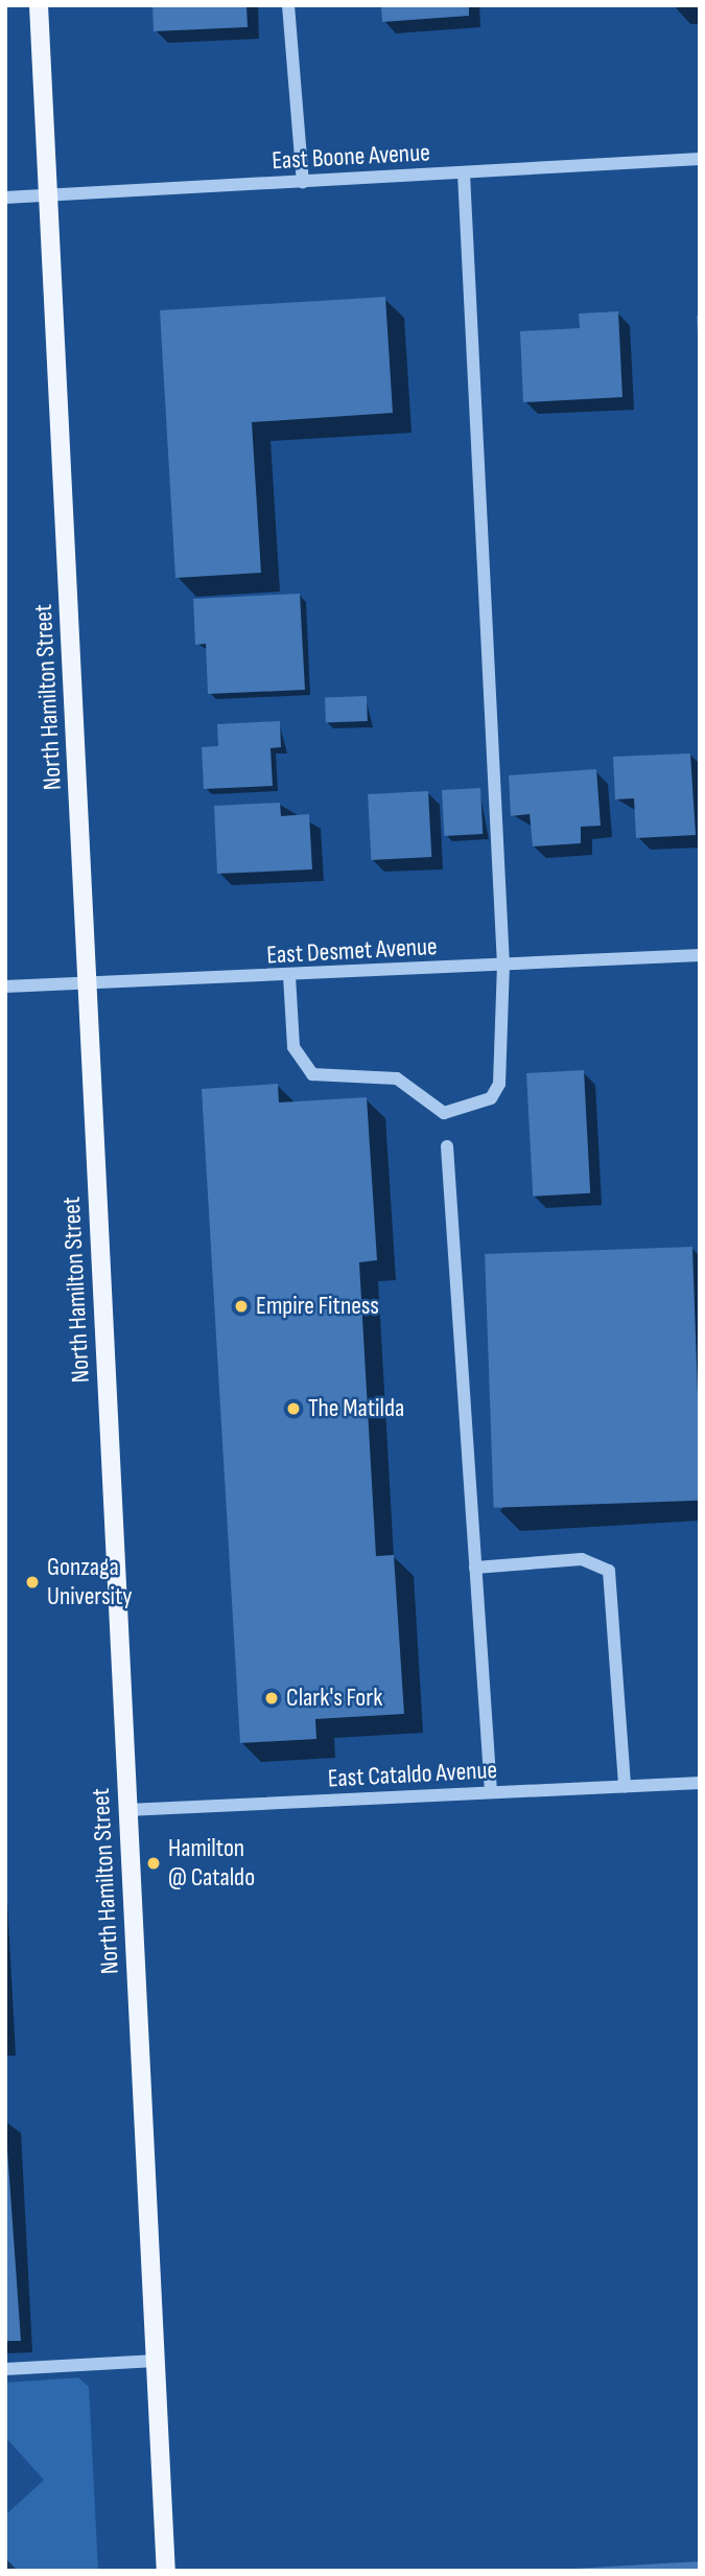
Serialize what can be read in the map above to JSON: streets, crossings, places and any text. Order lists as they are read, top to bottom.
{
  "streets": {
    "main road": ["North Hamilton Street"],
    "street": ["East Boone Avenue", "East Desmet Avenue", "East Cataldo Avenue"]
  },
  "crossings": [
    ["East Boone Avenue", "North Hamilton Street"],
    ["North Hamilton Street", "East Desmet Avenue"],
    ["North Hamilton Street", "East Cataldo Avenue"]
  ],
  "places": [
    "Empire Fitness",
    "The Matilda",
    "Gonzaga University",
    "Clark's Fork",
    "Hamilton @ Cataldo"
  ]
}
